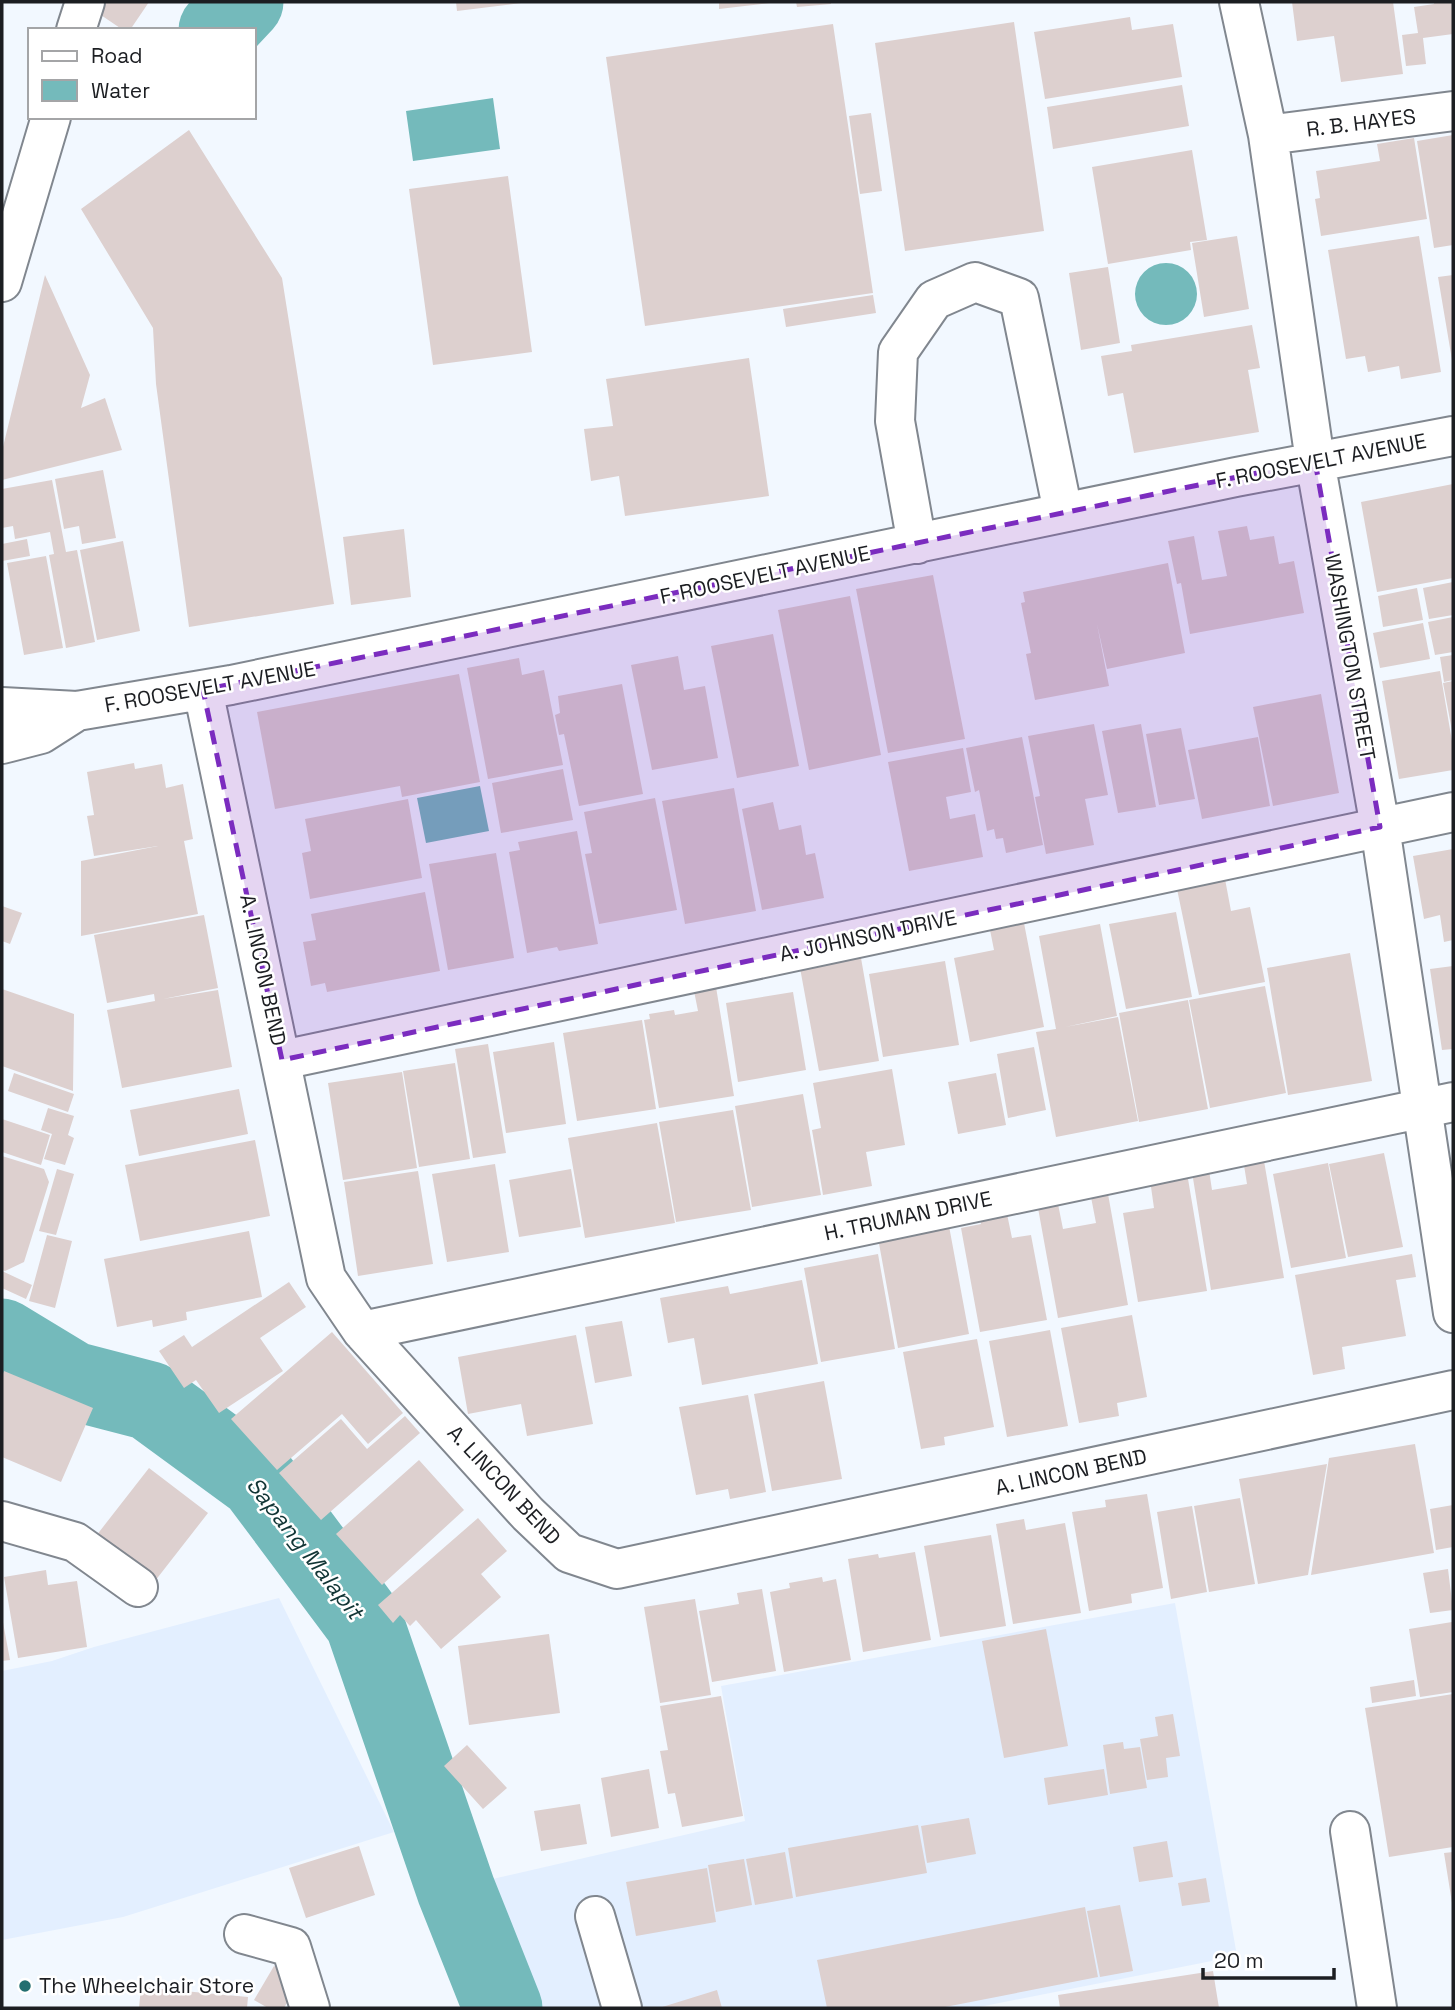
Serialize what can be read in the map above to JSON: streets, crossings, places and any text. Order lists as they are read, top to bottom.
{
  "streets": {
    "street": [
      "R. B. HAYES",
      "F. ROOSEVELT AVENUE",
      "WASHINGTON STREET",
      "A. JOHNSON DRIVE",
      "A. LINCON BEND",
      "H. TRUMAN DRIVE"
    ]
  },
  "crossings": [
    ["R. B. HAYES", "WASHINGTON STREET"],
    ["F. ROOSEVELT AVENUE", "WASHINGTON STREET"],
    ["F. ROOSEVELT AVENUE", "A. LINCON BEND"],
    ["WASHINGTON STREET", "A. JOHNSON DRIVE"],
    ["WASHINGTON STREET", "H. TRUMAN DRIVE"],
    ["A. JOHNSON DRIVE", "A. LINCON BEND"],
    ["A. LINCON BEND", "H. TRUMAN DRIVE"]
  ],
  "water": ["Sapang Malapit"],
  "places": ["The Wheelchair Store"],
  "legend": ["Road", "Water"],
  "scale_bar": "20 m"
}
